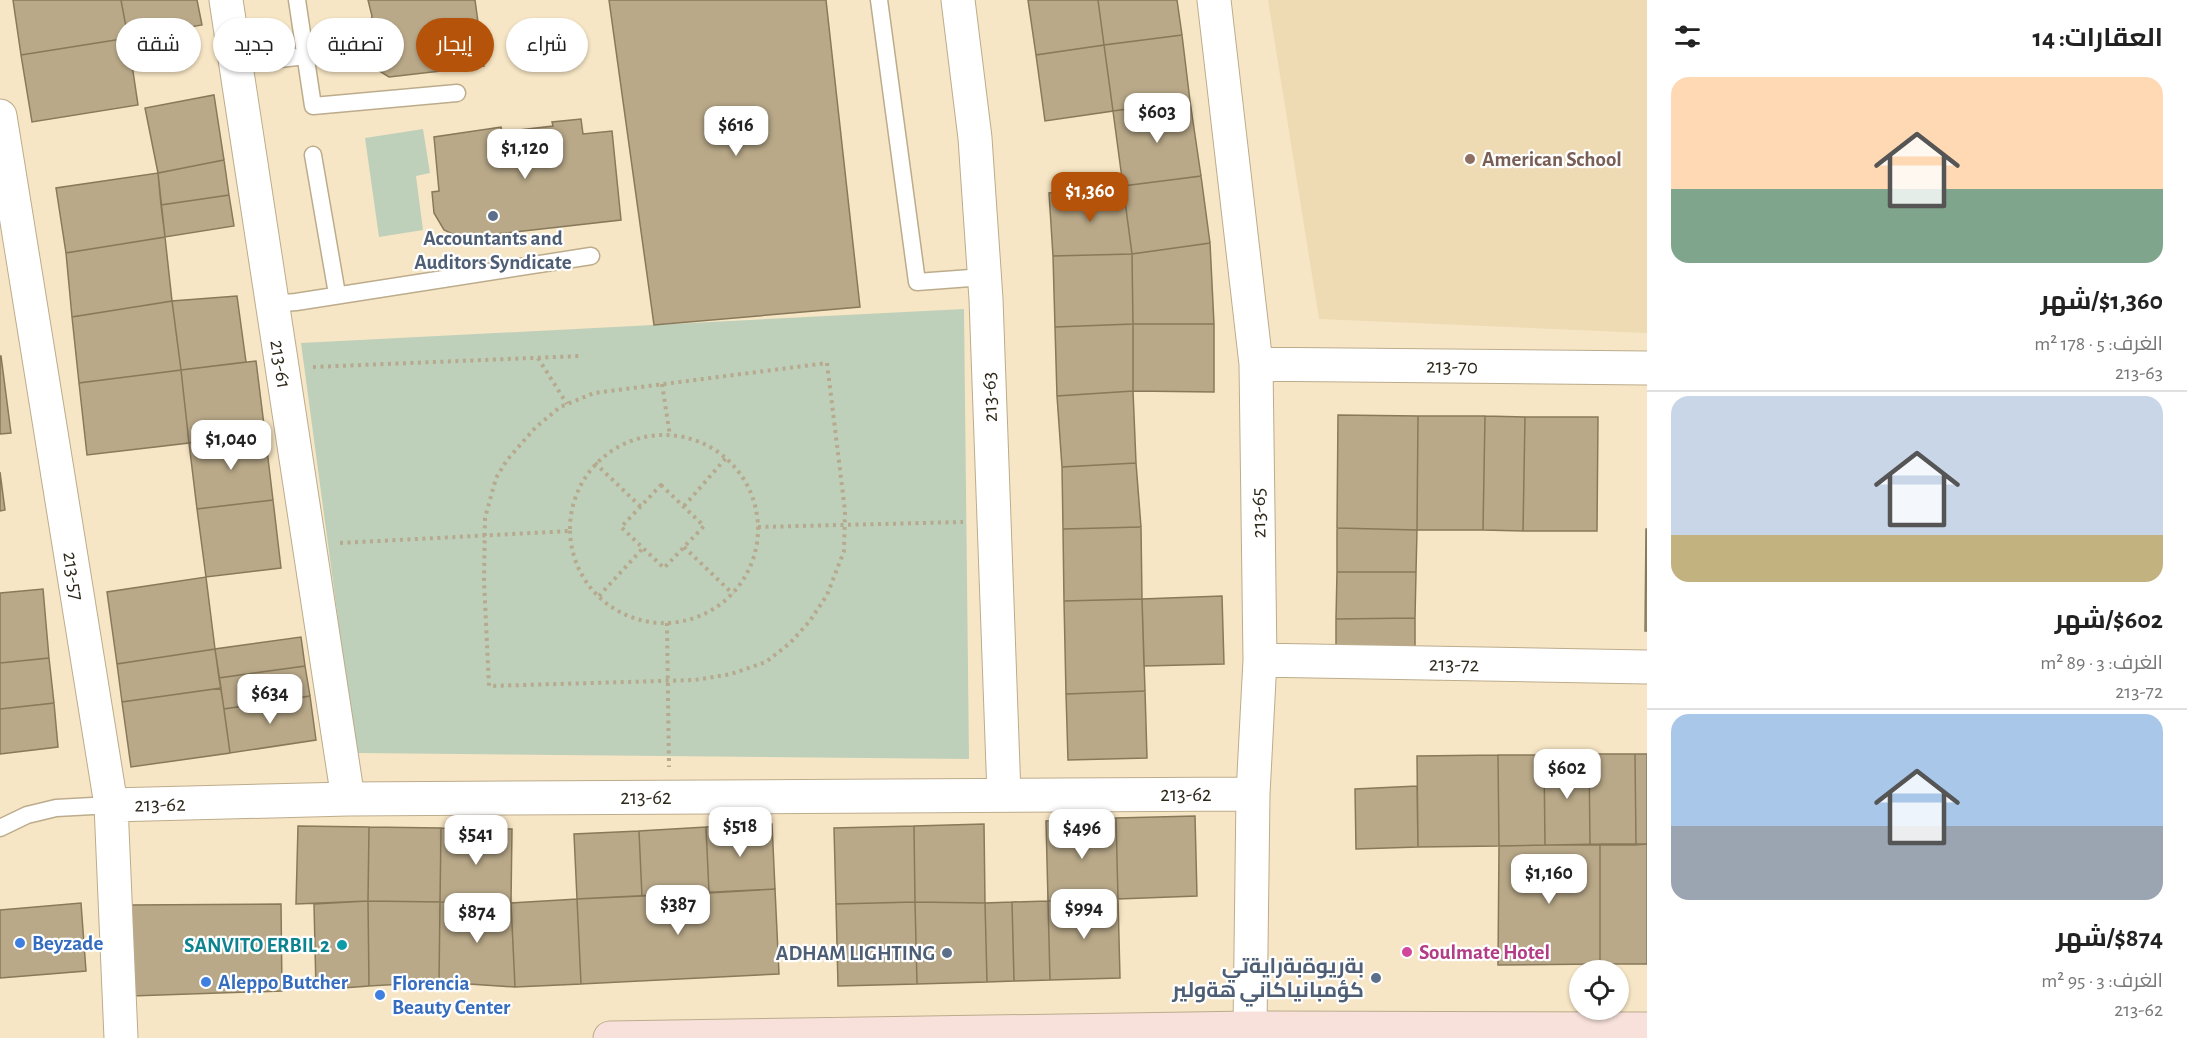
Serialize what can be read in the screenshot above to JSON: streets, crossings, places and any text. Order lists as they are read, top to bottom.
{
  "streets": {
    "street": [
      "213-61",
      "213-70",
      "213-63",
      "213-65",
      "213-57",
      "213-72",
      "213-62"
    ]
  },
  "crossings": [
    ["213-61", "213-62"],
    ["213-70", "213-65"],
    ["213-63", "213-62"],
    ["213-65", "213-72"],
    ["213-65", "213-62"],
    ["213-57", "213-62"]
  ],
  "places": [
    "American School",
    "Accountants and Auditors Syndicate",
    "Beyzade",
    "SANVITO ERBIL 2",
    "Soulmate Hotel",
    "ADHAM LIGHTING",
    "بةريوةبةرايةتي كؤمبانياكاني هةولير",
    "Aleppo Butcher",
    "Florencia Beauty Center"
  ],
  "page": {
    "heading": "العقارات: 14",
    "chip": [
      "شراء",
      "إيجار",
      "تصفية",
      "جديد",
      "شقة"
    ],
    "list": [
      {
        "name": "$1,360/شهر",
        "note": "الغرف: 5 · 178 m² · 213-63"
      },
      {
        "name": "$602/شهر",
        "note": "الغرف: 3 · 89 m² · 213-72"
      },
      {
        "name": "$874/شهر",
        "note": "الغرف: 3 · 95 m² · 213-62"
      }
    ],
    "price": [
      "$603",
      "$616",
      "$1,120",
      "$1,360",
      "$1,040",
      "$634",
      "$602",
      "$518",
      "$496",
      "$541",
      "$1,160",
      "$387",
      "$994",
      "$874"
    ]
  }
}
